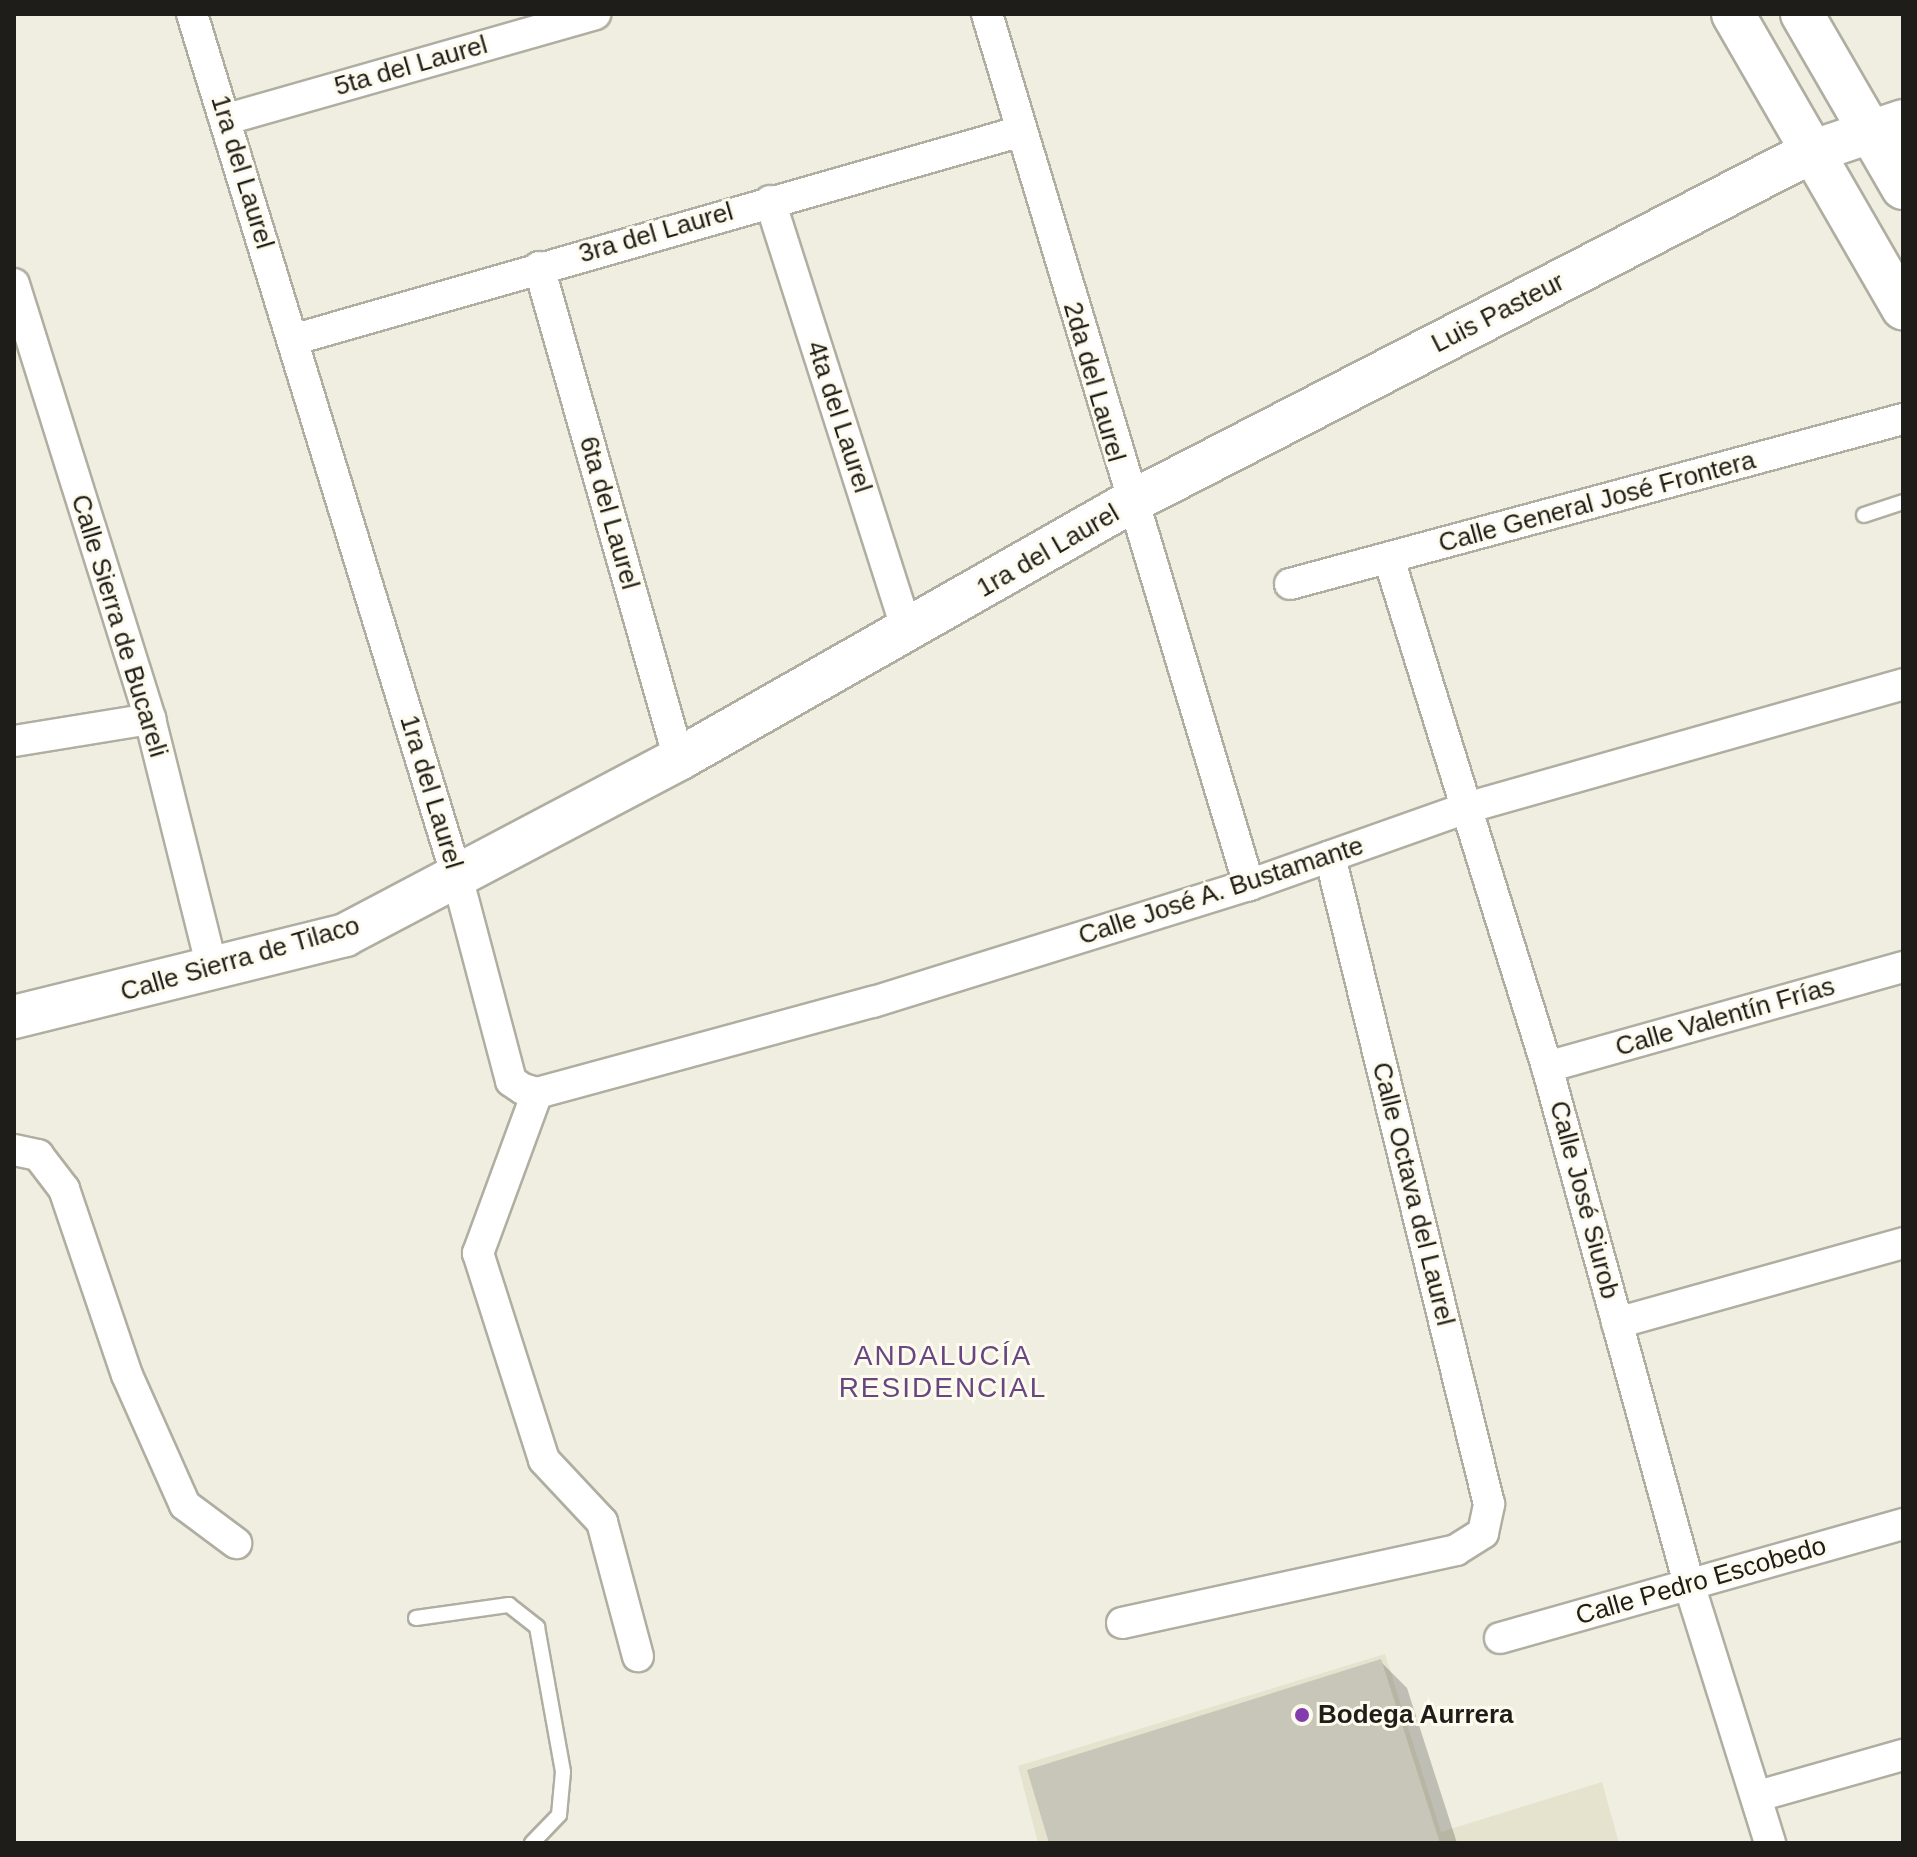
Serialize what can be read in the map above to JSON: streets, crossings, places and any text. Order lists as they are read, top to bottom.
{
  "streets": {
    "street": [
      "5ta del Laurel",
      "1ra del Laurel",
      "3ra del Laurel",
      "Luis Pasteur",
      "2da del Laurel",
      "4ta del Laurel",
      "Calle General José Frontera",
      "6ta del Laurel",
      "Calle Sierra de Bucareli",
      "Calle José A. Bustamante",
      "Calle Sierra de Tilaco",
      "Calle Valentín Frías",
      "Calle Octava del Laurel",
      "Calle José Siurob",
      "Calle Pedro Escobedo"
    ]
  },
  "crossings": [
    ["5ta del Laurel", "1ra del Laurel"],
    ["1ra del Laurel", "3ra del Laurel"],
    ["1ra del Laurel", "Luis Pasteur"],
    ["1ra del Laurel", "2da del Laurel"],
    ["1ra del Laurel", "4ta del Laurel"],
    ["1ra del Laurel", "6ta del Laurel"],
    ["1ra del Laurel", "Calle Sierra de Tilaco"],
    ["3ra del Laurel", "2da del Laurel"],
    ["3ra del Laurel", "4ta del Laurel"],
    ["3ra del Laurel", "6ta del Laurel"],
    ["Luis Pasteur", "2da del Laurel"],
    ["2da del Laurel", "Calle José A. Bustamante"],
    ["Calle General José Frontera", "Calle José Siurob"],
    ["Calle Sierra de Bucareli", "Calle Sierra de Tilaco"],
    ["Calle José A. Bustamante", "Calle Octava del Laurel"],
    ["Calle José A. Bustamante", "Calle José Siurob"],
    ["Calle Valentín Frías", "Calle José Siurob"],
    ["Calle José Siurob", "Calle Pedro Escobedo"]
  ],
  "districts": ["ANDALUCÍA RESIDENCIAL"],
  "places": ["Bodega Aurrera"]
}
